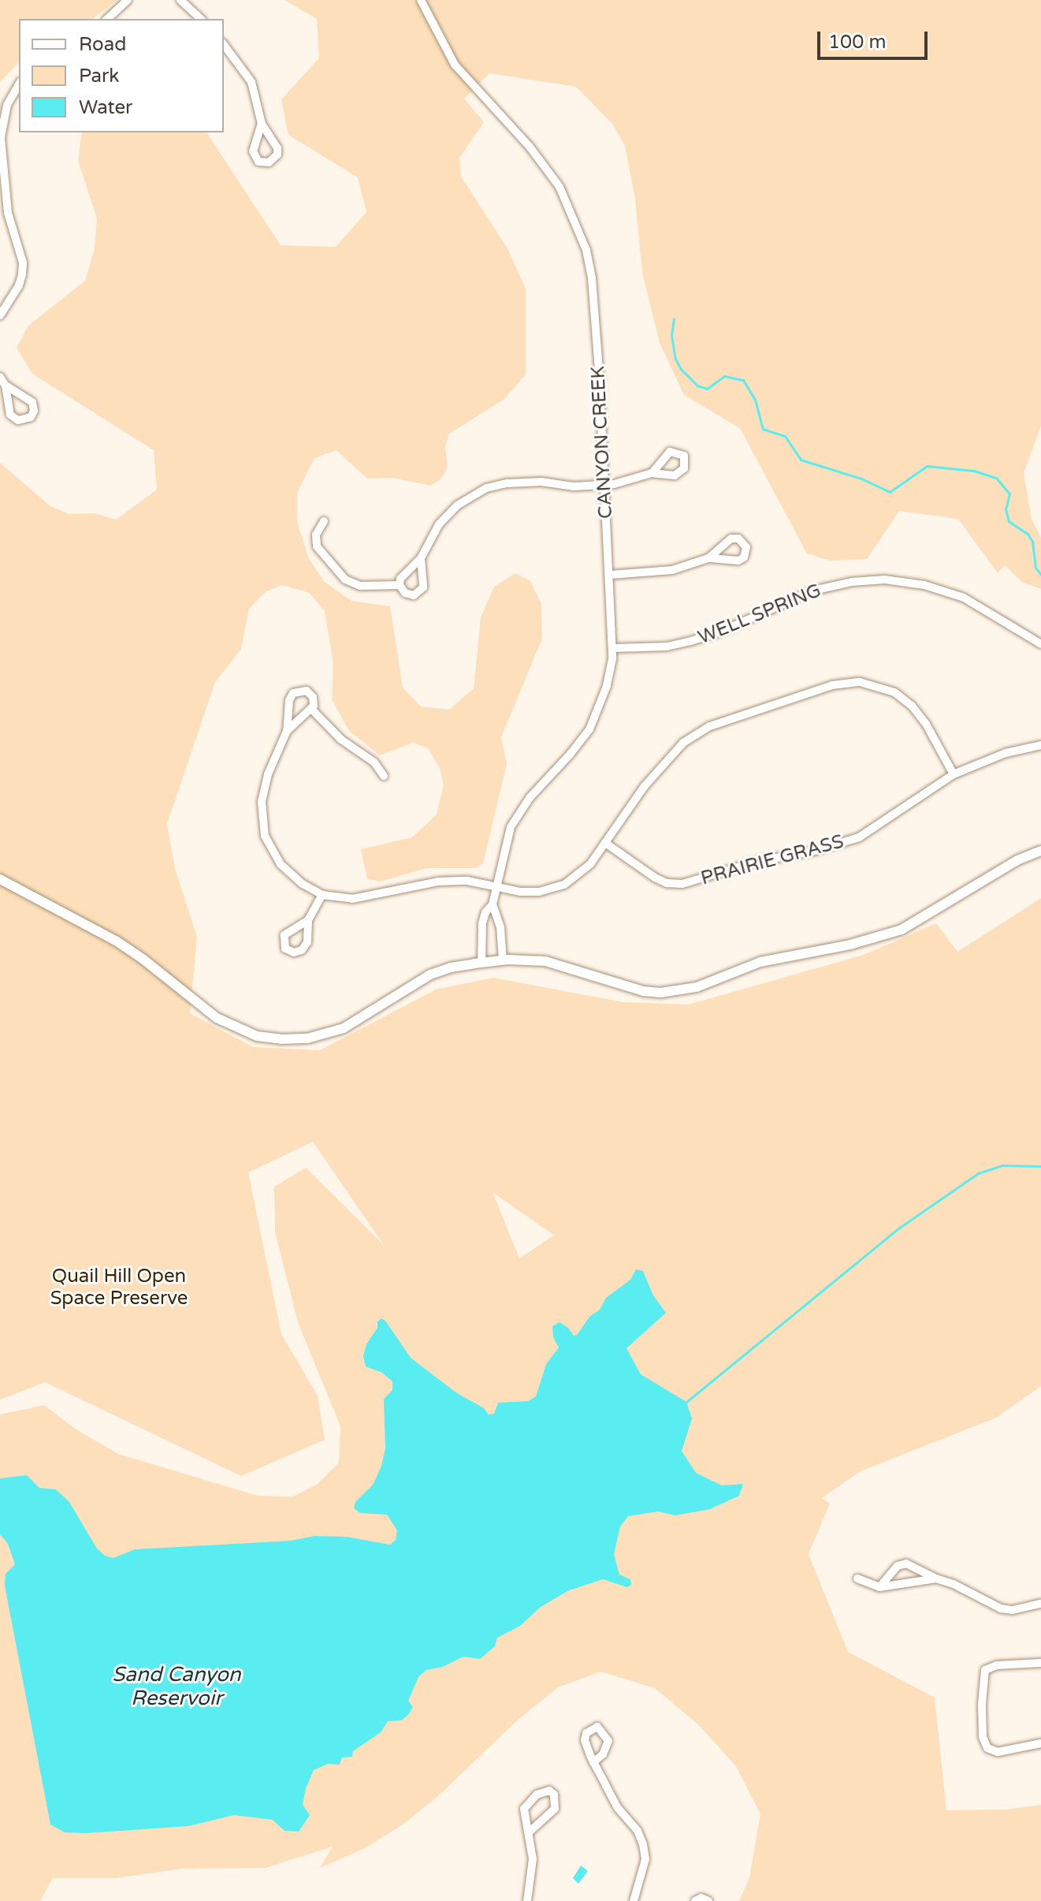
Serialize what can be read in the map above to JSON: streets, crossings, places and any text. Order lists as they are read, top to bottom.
{
  "streets": {
    "street": ["CANYON CREEK", "WELL SPRING", "PRAIRIE GRASS"]
  },
  "crossings": [
    ["CANYON CREEK", "WELL SPRING"]
  ],
  "water": ["Sand Canyon Reservoir"],
  "parks": ["Quail Hill Open Space Preserve"],
  "legend": ["Road", "Park", "Water"],
  "scale_bar": "100 m"
}
